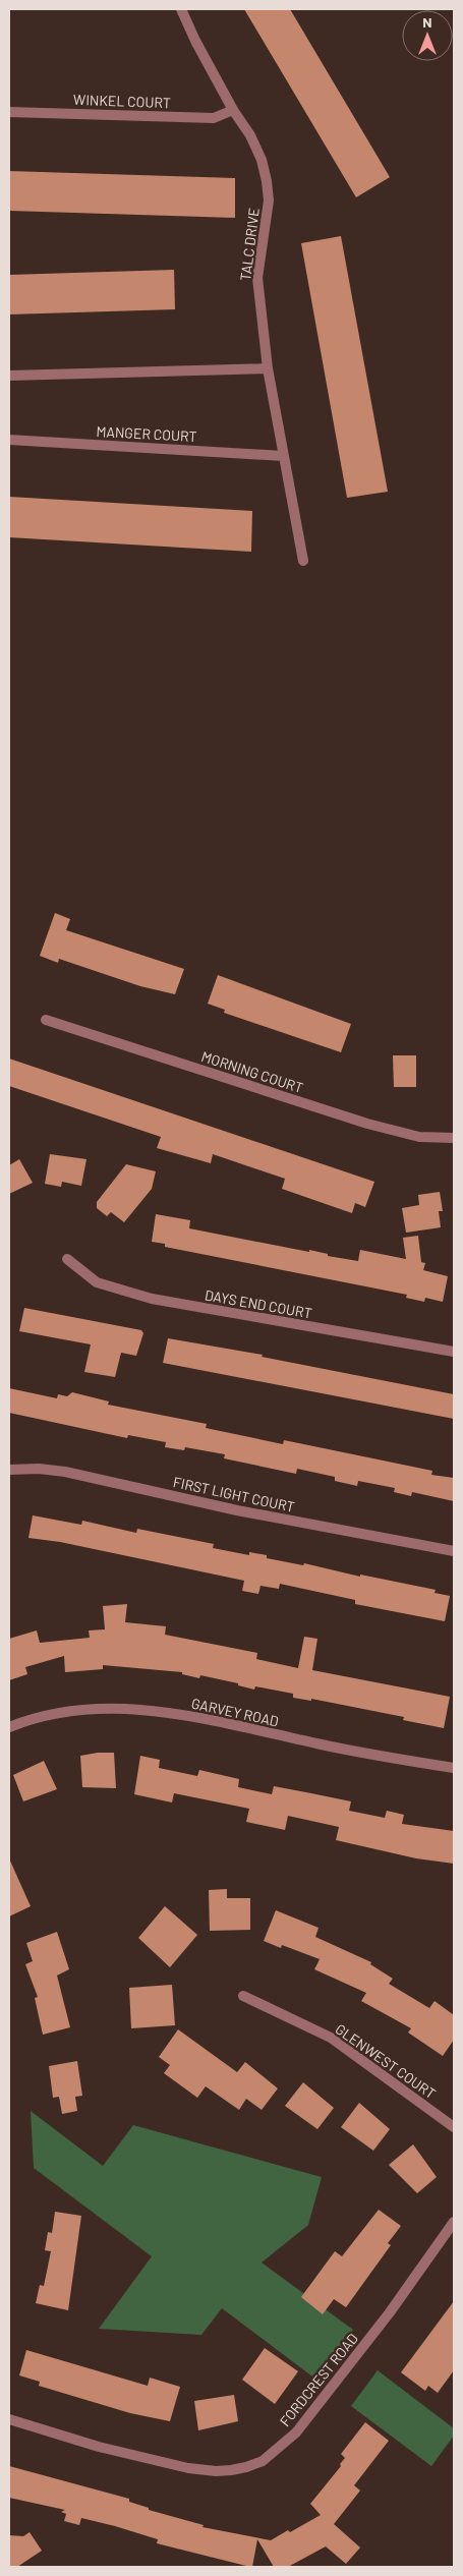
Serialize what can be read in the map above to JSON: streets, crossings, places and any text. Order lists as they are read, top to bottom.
{
  "streets": {
    "street": [
      "WINKEL COURT",
      "TALC DRIVE",
      "MANGER COURT",
      "MORNING COURT",
      "DAYS END COURT",
      "FIRST LIGHT COURT",
      "GARVEY ROAD",
      "GLENWEST COURT",
      "FORDCREST ROAD"
    ]
  },
  "crossings": [
    ["WINKEL COURT", "TALC DRIVE"],
    ["TALC DRIVE", "MANGER COURT"]
  ],
  "north": "top"
}
